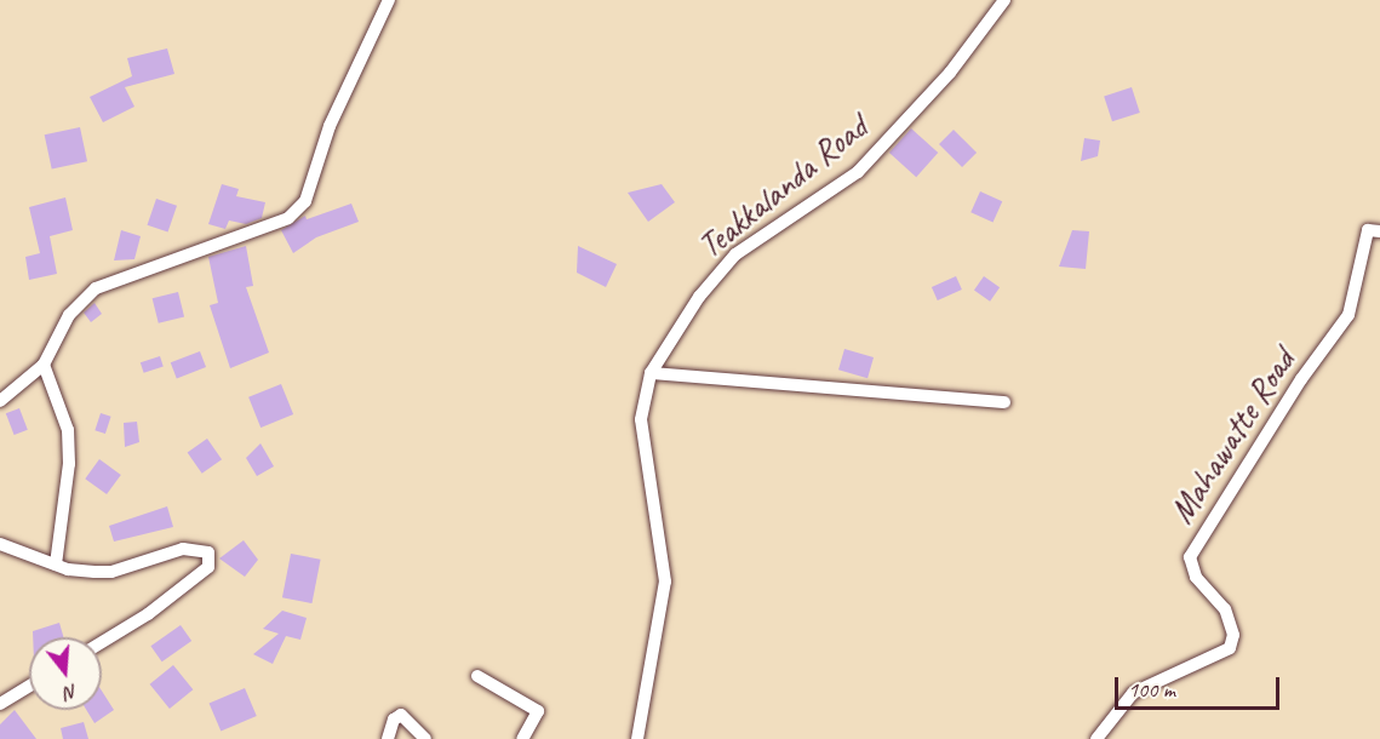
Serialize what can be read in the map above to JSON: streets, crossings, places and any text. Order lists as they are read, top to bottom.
{
  "streets": {
    "street": ["Teakkalanda Road", "Mahawatte Road"]
  },
  "scale_bar": "100 m",
  "north": "bottom"
}
